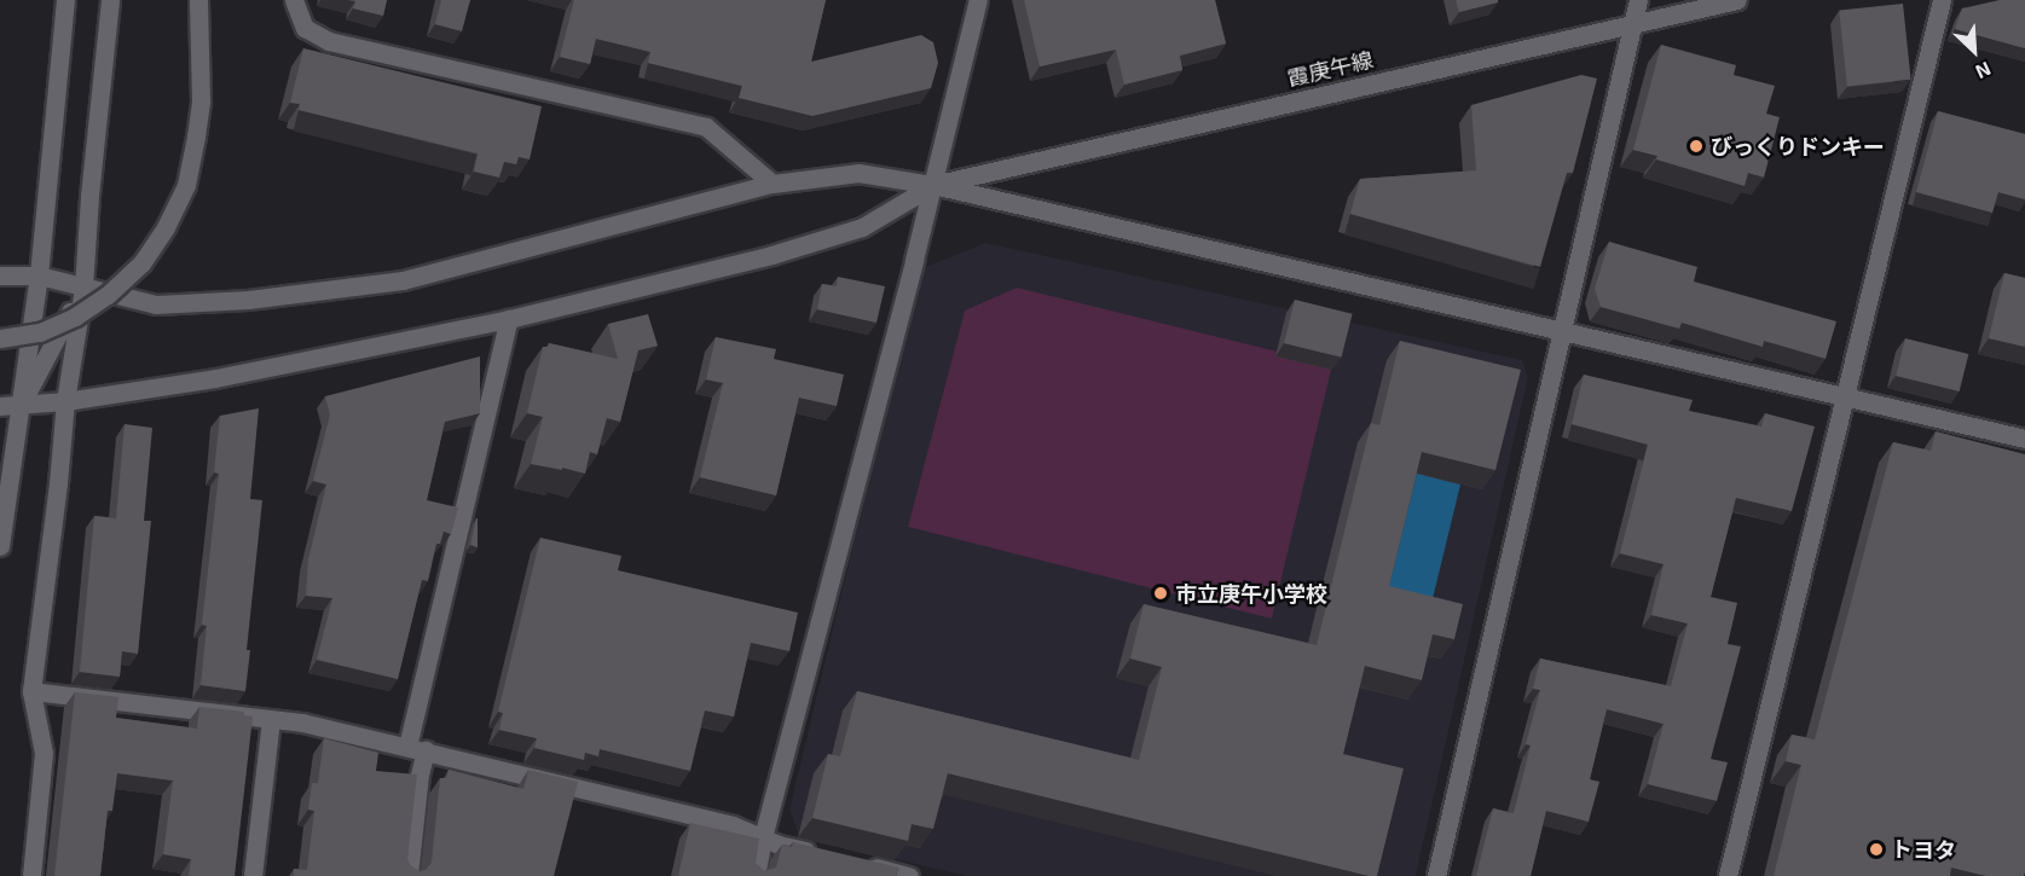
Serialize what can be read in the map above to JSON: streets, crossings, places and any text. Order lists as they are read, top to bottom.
{
  "streets": {
    "street": ["霞庚午線"]
  },
  "places": ["びっくりドンキー", "市立庚午小学校", "トヨタ"],
  "north": "bottom right"
}
